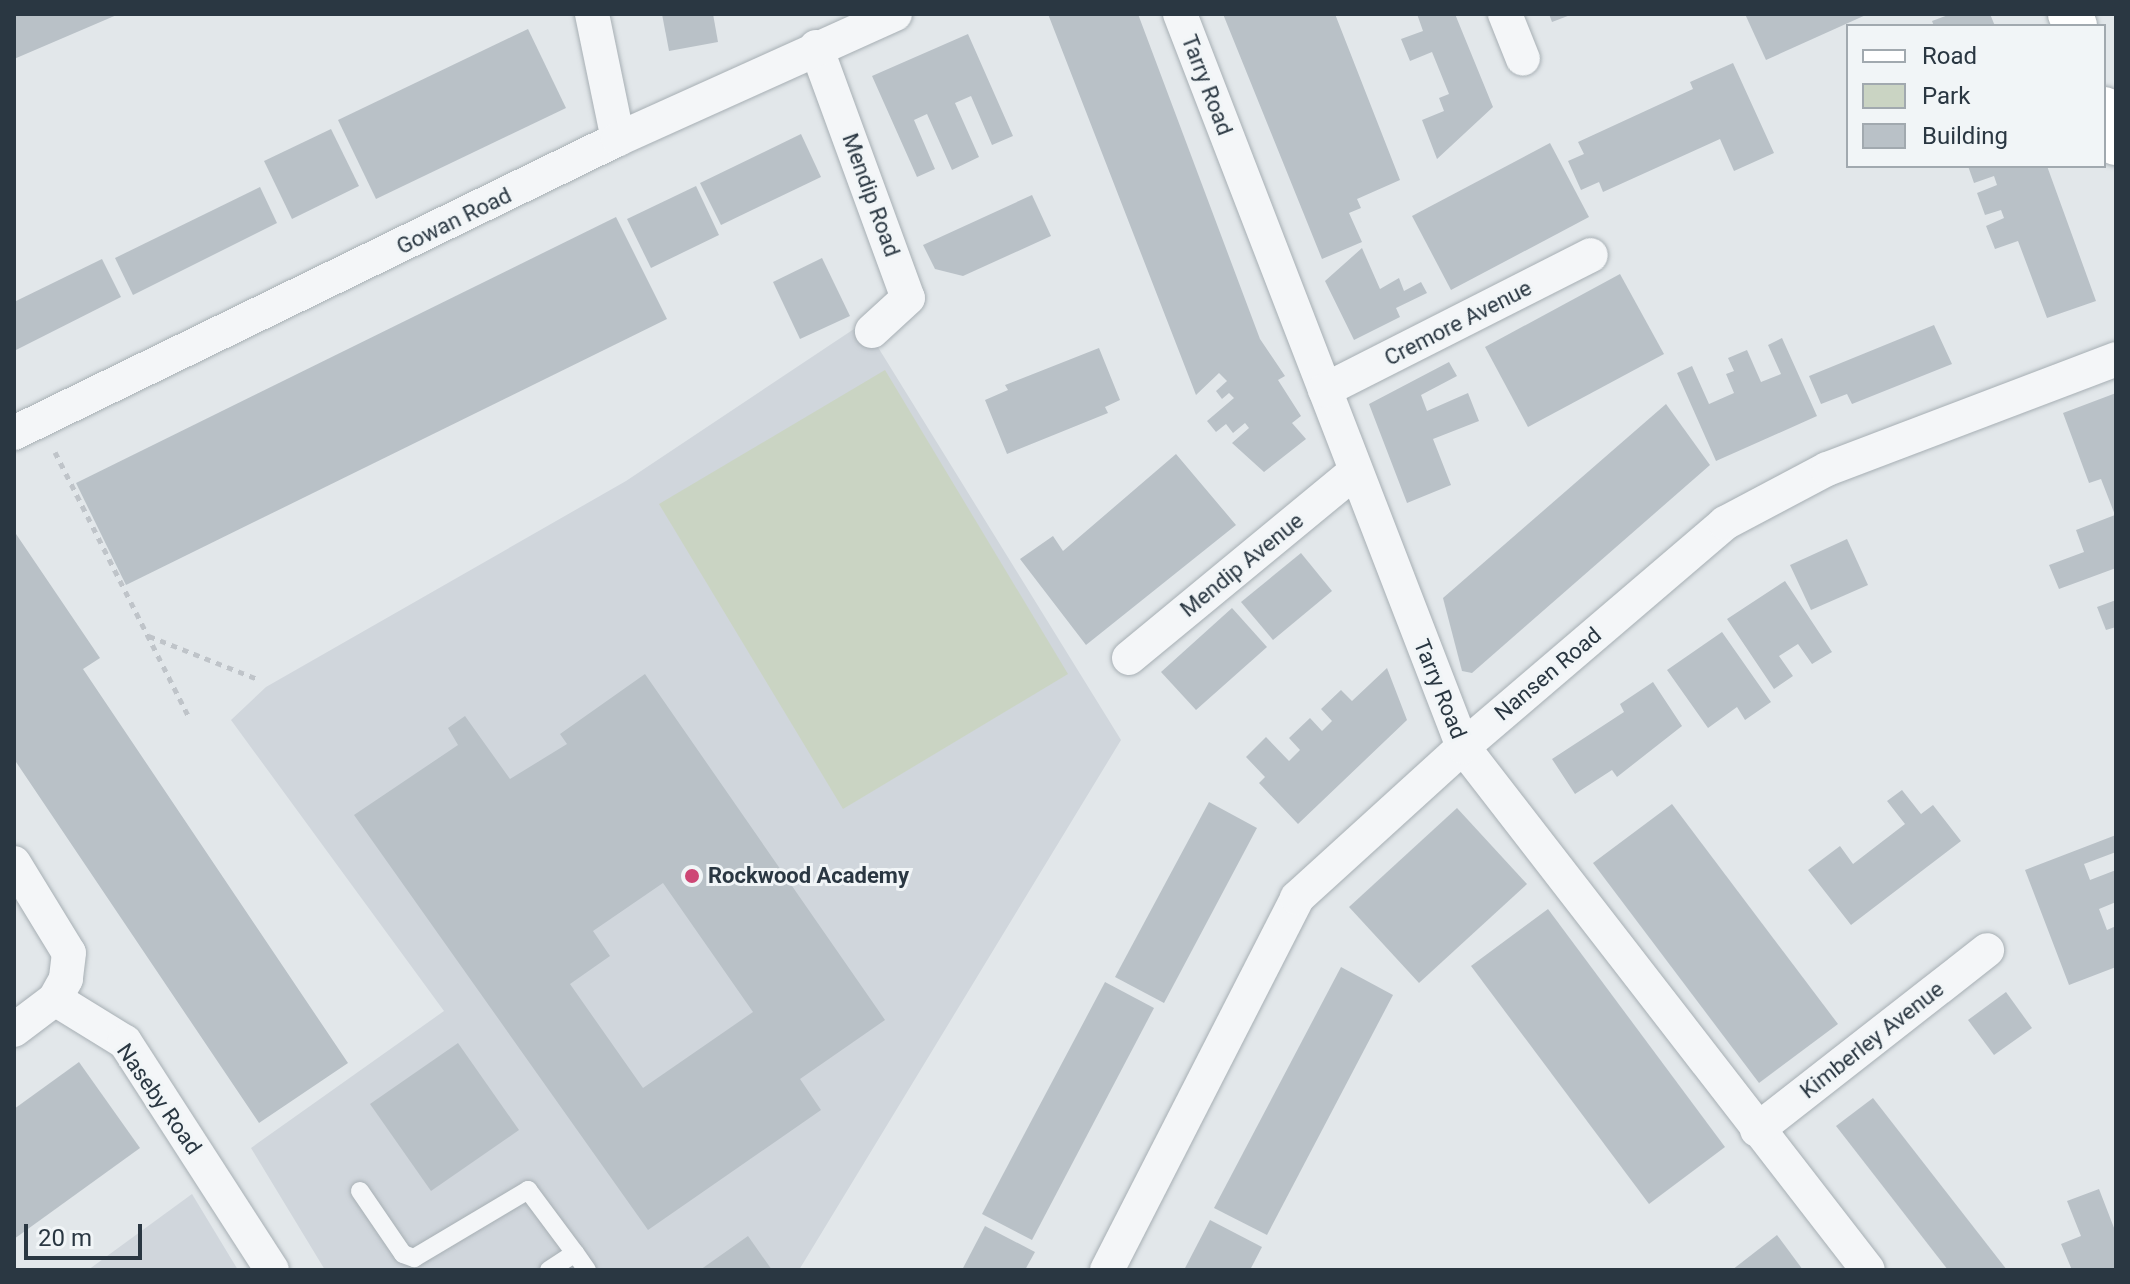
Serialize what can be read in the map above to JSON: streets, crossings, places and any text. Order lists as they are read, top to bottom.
{
  "streets": {
    "street": [
      "Tarry Road",
      "Mendip Road",
      "Gowan Road",
      "Cremore Avenue",
      "Mendip Avenue",
      "Nansen Road",
      "Kimberley Avenue",
      "Naseby Road"
    ]
  },
  "crossings": [
    ["Tarry Road", "Cremore Avenue"],
    ["Tarry Road", "Mendip Avenue"],
    ["Tarry Road", "Nansen Road"],
    ["Tarry Road", "Kimberley Avenue"],
    ["Mendip Road", "Gowan Road"]
  ],
  "places": ["Rockwood Academy"],
  "legend": ["Road", "Park", "Building"],
  "scale_bar": "20 m"
}
